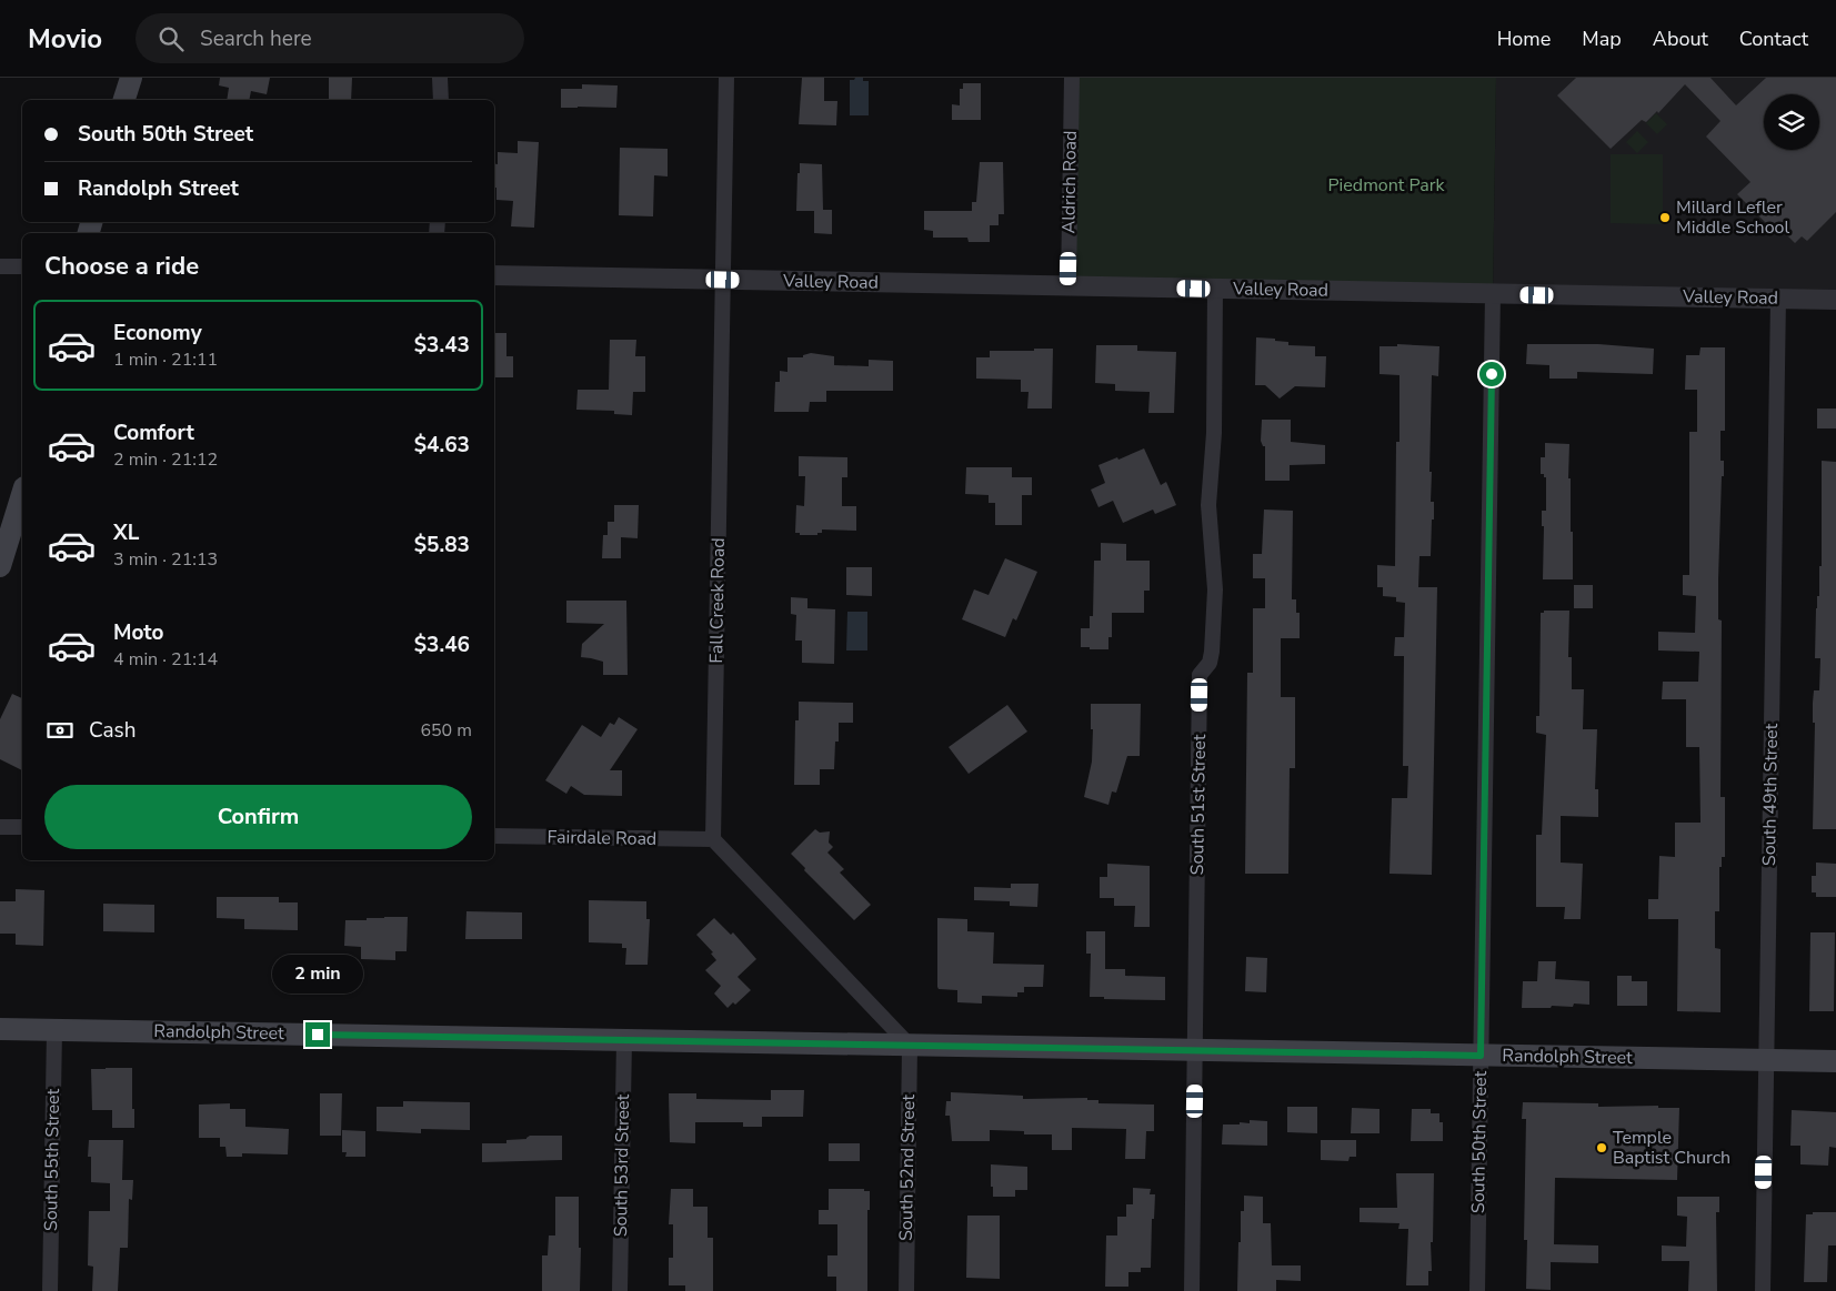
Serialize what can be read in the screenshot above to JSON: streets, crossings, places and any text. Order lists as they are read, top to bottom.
{
  "streets": {
    "main road": ["Randolph Street"],
    "street": [
      "Aldrich Road",
      "Valley Road",
      "Fall Creek Road",
      "South 49th Street",
      "South 51st Street",
      "Fairdale Road",
      "South 50th Street",
      "South 55th Street",
      "South 53rd Street",
      "South 52nd Street"
    ]
  },
  "crossings": [
    ["Aldrich Road", "Valley Road"],
    ["Valley Road", "Fall Creek Road"],
    ["Valley Road", "South 49th Street"],
    ["Valley Road", "South 51st Street"],
    ["Valley Road", "South 50th Street"],
    ["Fall Creek Road", "Fairdale Road"],
    ["South 49th Street", "Randolph Street"],
    ["South 51st Street", "Randolph Street"],
    ["Randolph Street", "South 50th Street"],
    ["Randolph Street", "South 55th Street"],
    ["Randolph Street", "South 53rd Street"],
    ["Randolph Street", "South 52nd Street"]
  ],
  "parks": ["Piedmont Park"],
  "places": ["Millard Lefler Middle School", "Temple Baptist Church"],
  "page": {
    "header": "Movio",
    "search": "Search here",
    "nav": [
      "Home",
      "Map",
      "About",
      "Contact"
    ],
    "banner": ["South 50th Street", "Randolph Street"],
    "heading": "Choose a ride",
    "list": [
      {
        "name": "Economy",
        "note": "1 min · 21:11",
        "value": "$3.43"
      },
      {
        "name": "Comfort",
        "note": "2 min · 21:12",
        "value": "$4.63"
      },
      {
        "name": "XL",
        "note": "3 min · 21:13",
        "value": "$5.83"
      },
      {
        "name": "Moto",
        "note": "4 min · 21:14",
        "value": "$3.46"
      }
    ],
    "pay": ["Cash", "650 m"],
    "buttons": "Confirm",
    "bubble": "2 min"
  }
}
